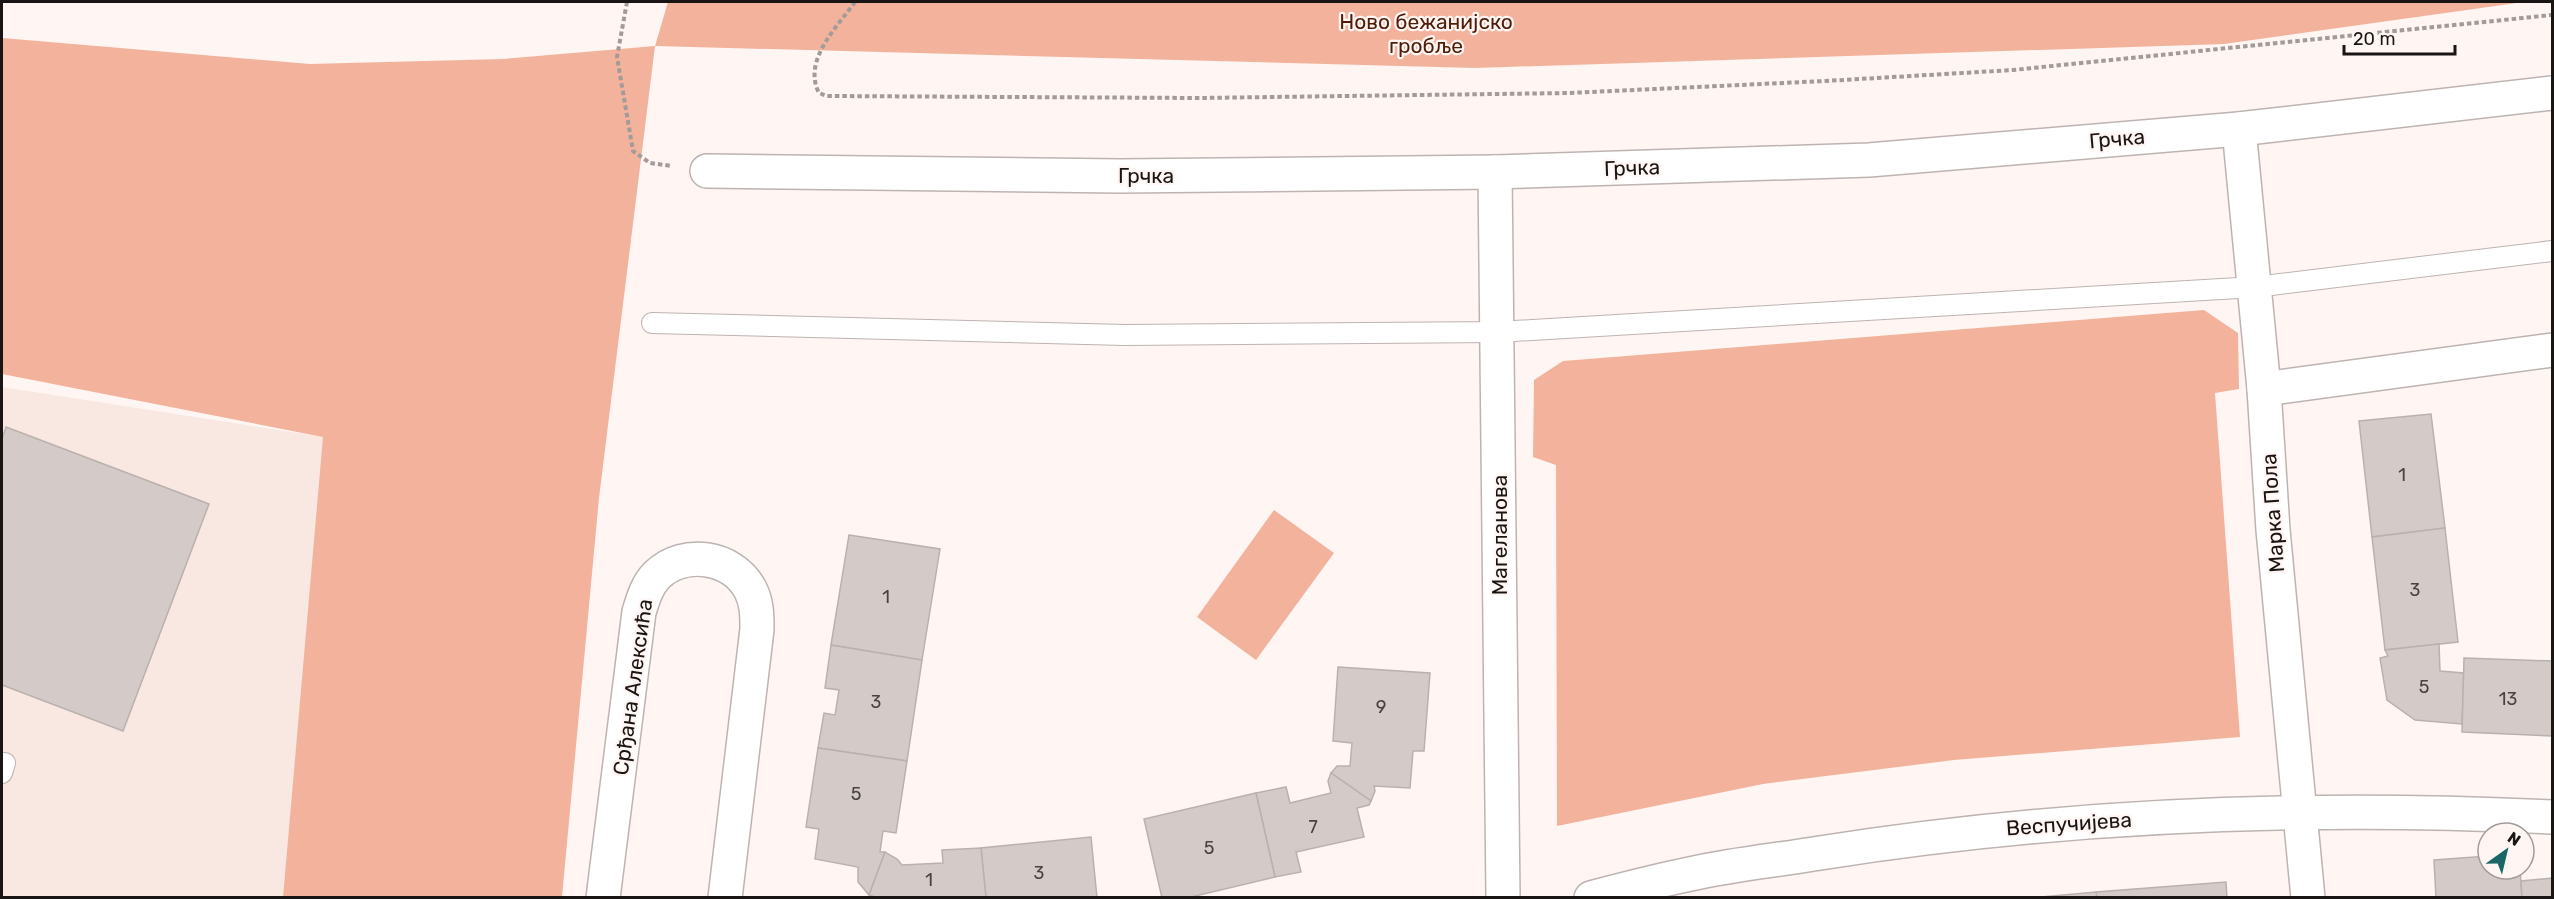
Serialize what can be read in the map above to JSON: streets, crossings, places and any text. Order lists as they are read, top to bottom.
{
  "streets": {
    "street": [
      "Грчка",
      "Марка Пола",
      "Магеланова",
      "Срђана Алексића",
      "Веспучијева"
    ]
  },
  "crossings": [
    ["Грчка", "Марка Пола"],
    ["Грчка", "Магеланова"],
    ["Марка Пола", "Веспучијева"]
  ],
  "parks": ["Ново бежанијско гробље"],
  "house_numbers": [
    "1",
    "3",
    "1",
    "5",
    "13",
    "3",
    "9",
    "5",
    "7",
    "5",
    "3",
    "1"
  ],
  "scale_bar": "20 m",
  "north": "top right"
}
